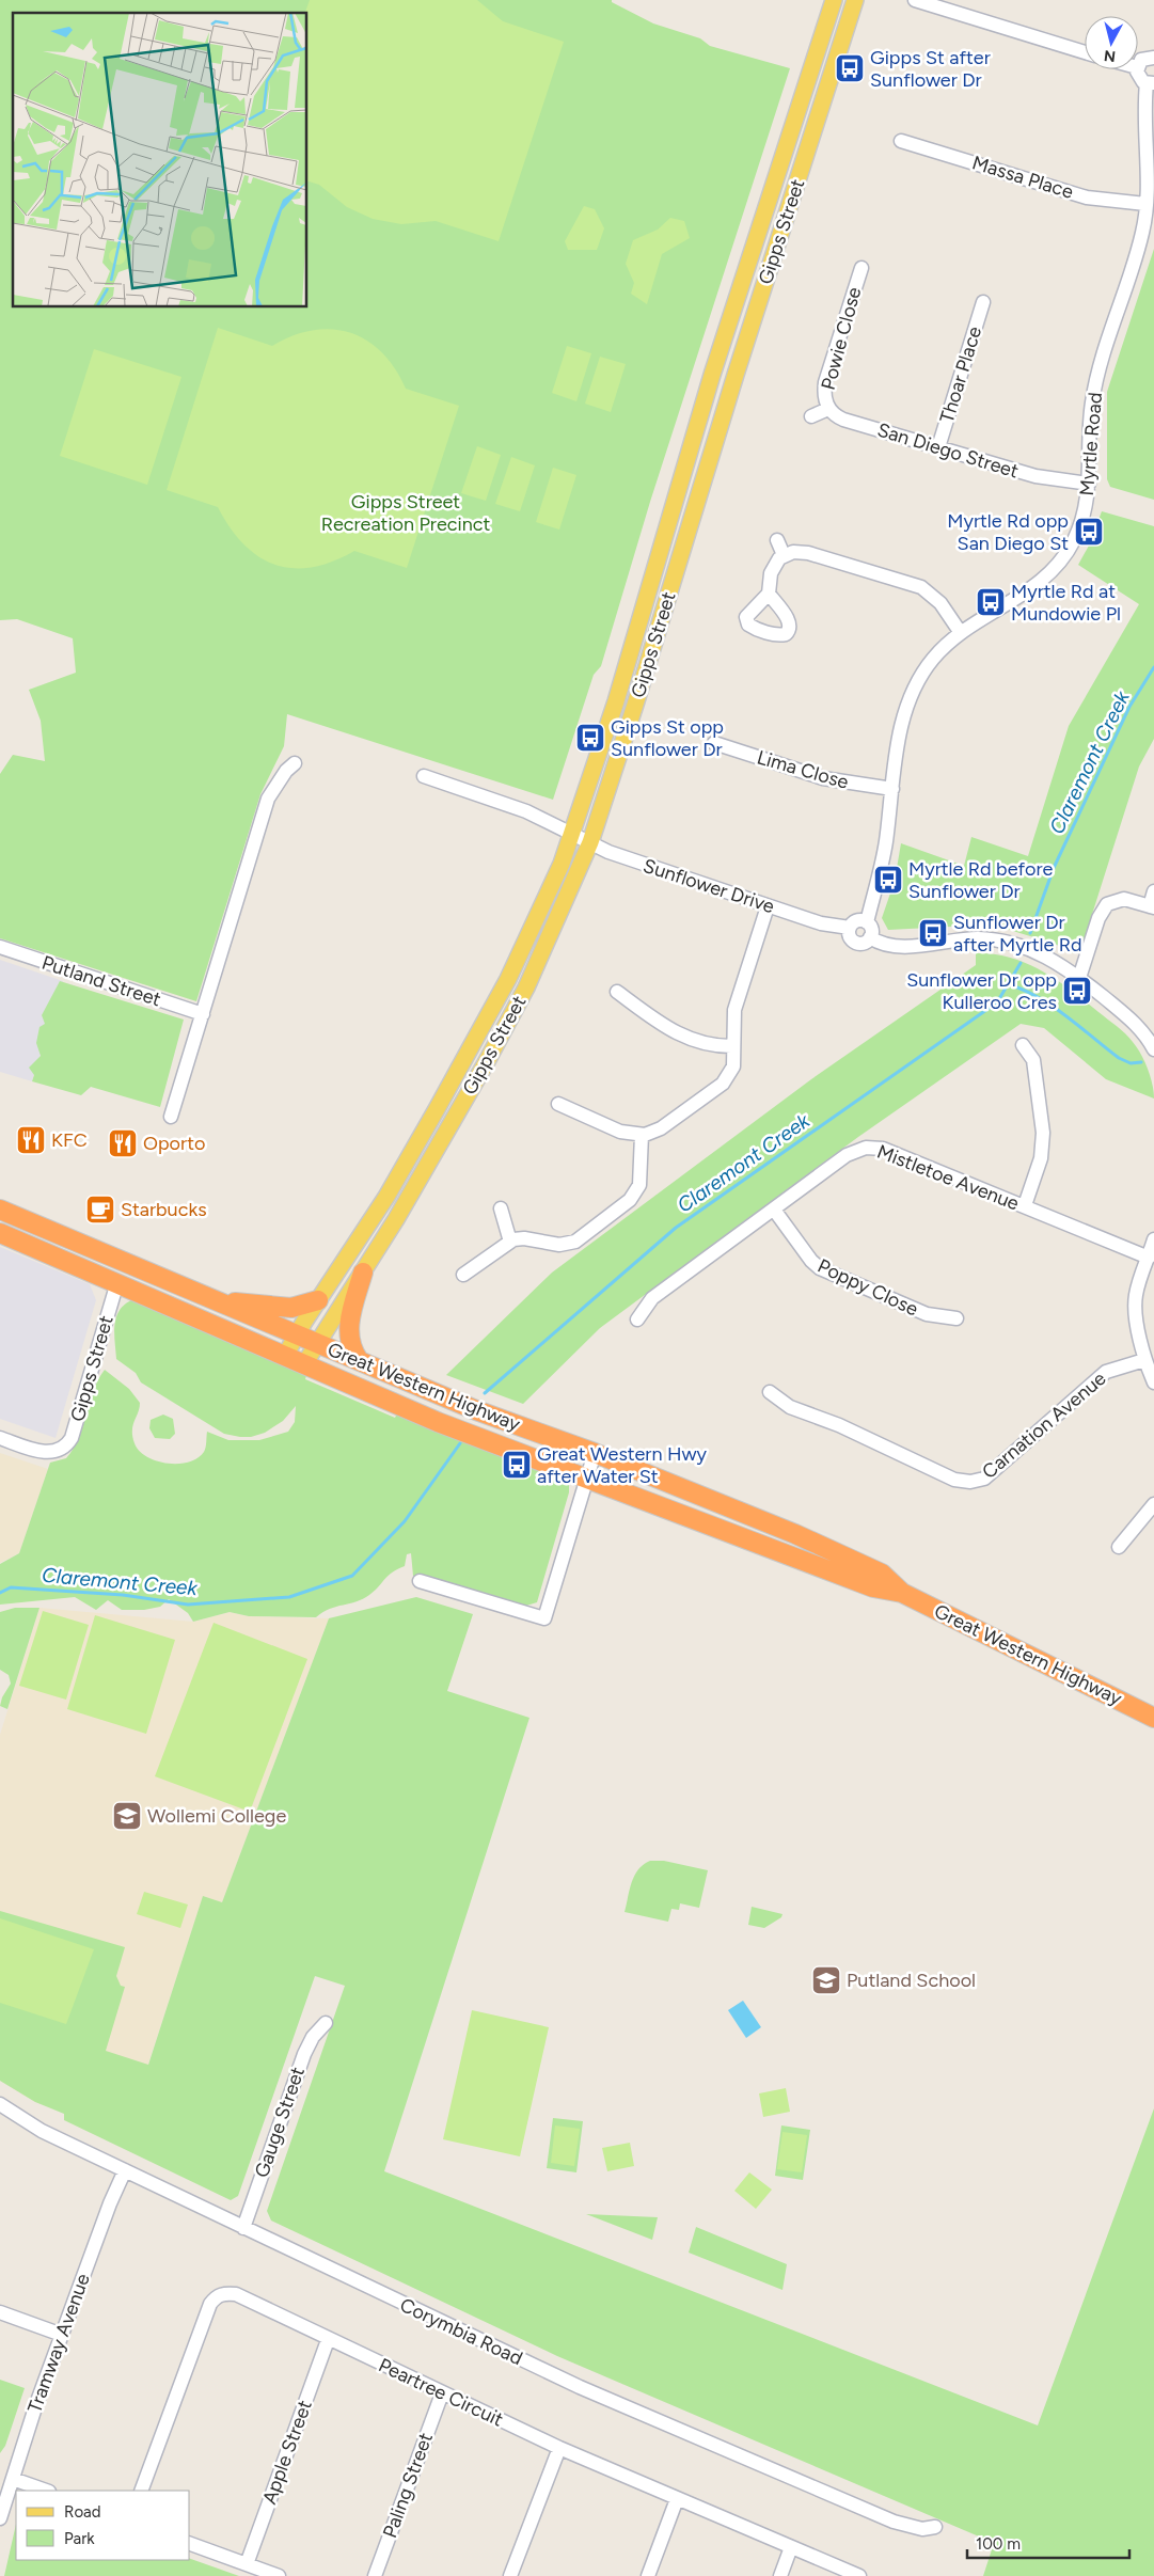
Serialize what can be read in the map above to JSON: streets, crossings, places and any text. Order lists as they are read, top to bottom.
{
  "streets": {
    "highway": ["Great Western Highway"],
    "main road": ["Gipps Street"],
    "street": [
      "Massa Place",
      "Powie Close",
      "Thoar Place",
      "Myrtle Road",
      "San Diego Street",
      "Lima Close",
      "Sunflower Drive",
      "Putland Street",
      "Mistletoe Avenue",
      "Poppy Close",
      "Carnation Avenue",
      "Gauge Street",
      "Corymbia Road",
      "Tramway Avenue",
      "Peartree Circuit",
      "Apple Street",
      "Paling Street"
    ]
  },
  "crossings": [
    ["Massa Place", "Myrtle Road"],
    ["Gipps Street", "Sunflower Drive"],
    ["Gipps Street", "Great Western Highway"],
    ["Powie Close", "San Diego Street"],
    ["Thoar Place", "San Diego Street"],
    ["Myrtle Road", "San Diego Street"],
    ["Myrtle Road", "Lima Close"],
    ["Myrtle Road", "Sunflower Drive"],
    ["Mistletoe Avenue", "Poppy Close"],
    ["Gauge Street", "Corymbia Road"],
    ["Corymbia Road", "Tramway Avenue"],
    ["Peartree Circuit", "Apple Street"],
    ["Peartree Circuit", "Paling Street"]
  ],
  "water": ["Claremont Creek"],
  "parks": ["Gipps Street Recreation Precinct"],
  "places": {
    "bus stop": [
      "Gipps St after Sunflower Dr",
      "Myrtle Rd opp San Diego St",
      "Myrtle Rd at Mundowie Pl",
      "Gipps St opp Sunflower Dr",
      "Myrtle Rd before Sunflower Dr",
      "Sunflower Dr after Myrtle Rd",
      "Sunflower Dr opp Kulleroo Cres",
      "Great Western Hwy after Water St"
    ],
    "restaurant": ["KFC", "Oporto"],
    "cafe": ["Starbucks"],
    "school or university": ["Wollemi College", "Putland School"]
  },
  "legend": ["Road", "Park"],
  "scale_bar": "100 m",
  "north": "bottom"
}
